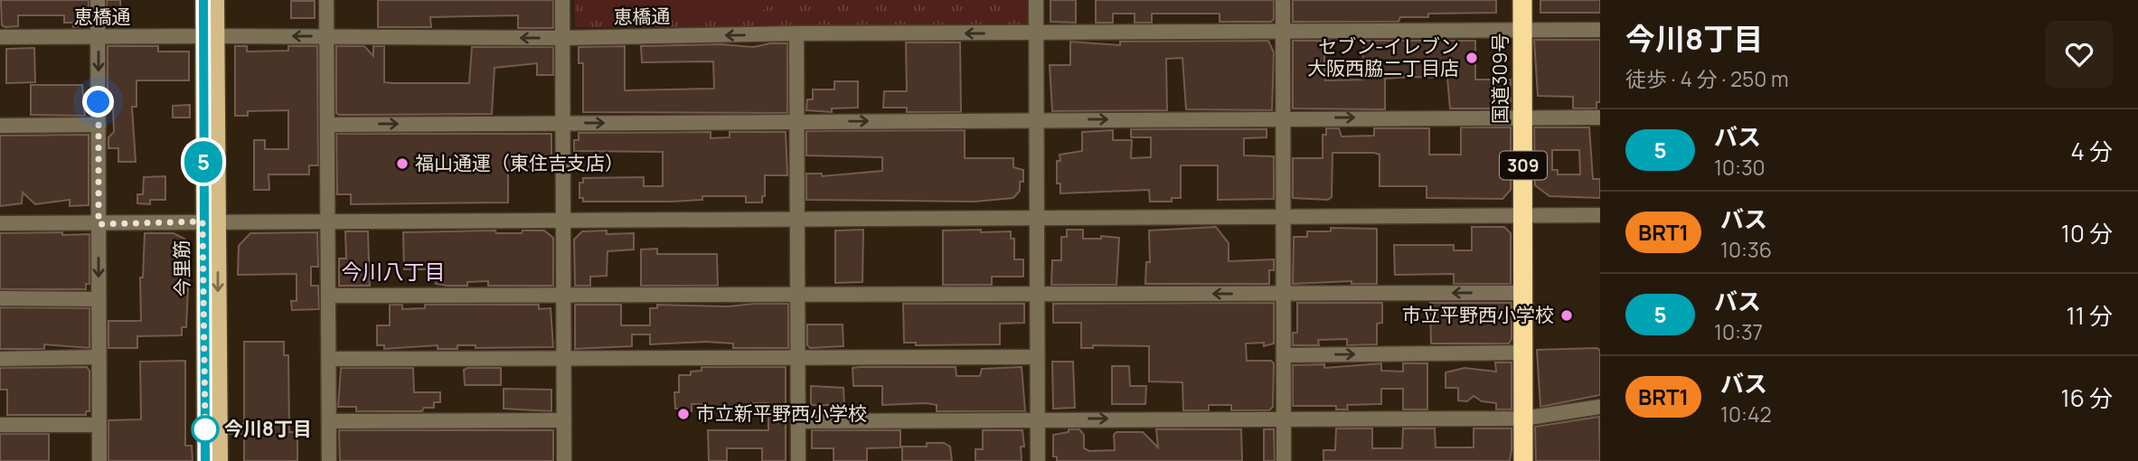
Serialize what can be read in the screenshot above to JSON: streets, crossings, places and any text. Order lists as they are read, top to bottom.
{
  "streets": {
    "highway": ["国道309号", "309"],
    "main road": ["今里筋"],
    "street": ["恵橋通"]
  },
  "crossings": [
    ["恵橋通", "国道309号"],
    ["恵橋通", "今里筋"]
  ],
  "districts": ["今川八丁目"],
  "places": [
    "セブン-イレブン 大阪西脇二丁目店",
    "福山通運（東住吉支店）",
    "市立平野西小学校",
    "市立新平野西小学校",
    "今川8丁目"
  ],
  "lines": ["bus line 5"],
  "page": {
    "on_map": "5",
    "heading": ["今川8丁目", "徒歩 · 4 分 · 250 m"],
    "list": [
      {
        "mark": "5",
        "name": "バス",
        "note": "10:30",
        "value": "4 分"
      },
      {
        "mark": "BRT1",
        "name": "バス",
        "note": "10:36",
        "value": "10 分"
      },
      {
        "mark": "5",
        "name": "バス",
        "note": "10:37",
        "value": "11 分"
      },
      {
        "mark": "BRT1",
        "name": "バス",
        "note": "10:42",
        "value": "16 分"
      }
    ]
  }
}
